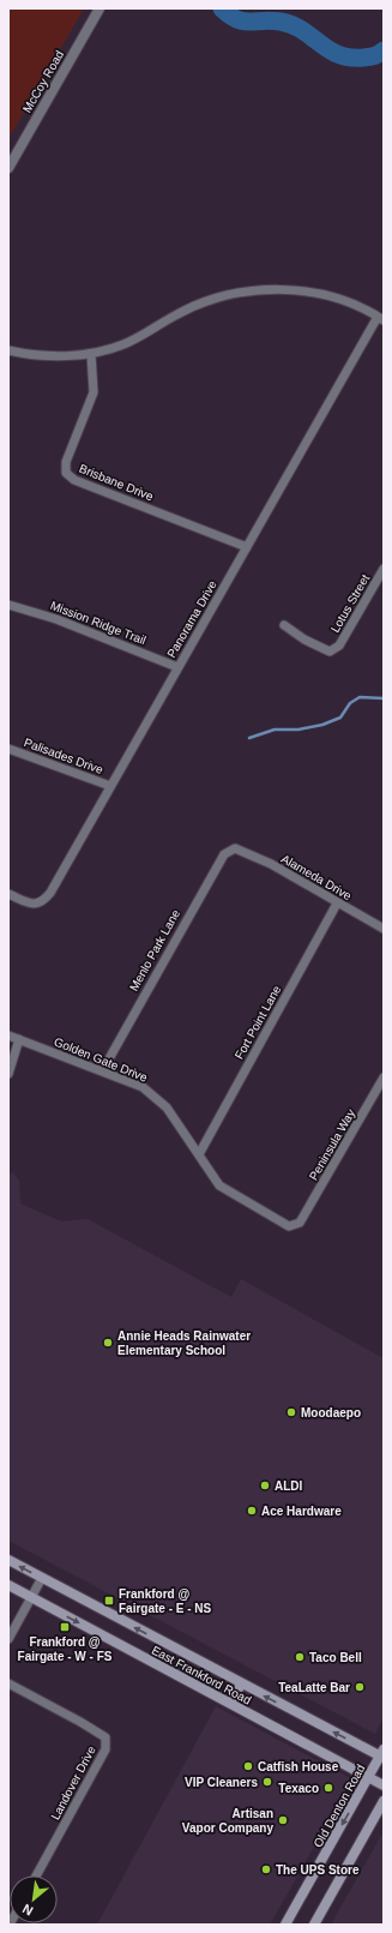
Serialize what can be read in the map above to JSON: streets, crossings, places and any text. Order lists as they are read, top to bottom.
{
  "streets": {
    "main road": ["East Frankford Road", "Old Denton Road"],
    "street": [
      "McCoy Road",
      "Brisbane Drive",
      "Lotus Street",
      "Panorama Drive",
      "Mission Ridge Trail",
      "Palisades Drive",
      "Alameda Drive",
      "Menlo Park Lane",
      "Fort Point Lane",
      "Golden Gate Drive",
      "Peninsula Way",
      "Landover Drive"
    ]
  },
  "crossings": [
    ["Brisbane Drive", "Panorama Drive"],
    ["Panorama Drive", "Mission Ridge Trail"],
    ["Panorama Drive", "Palisades Drive"],
    ["Alameda Drive", "Menlo Park Lane"],
    ["Alameda Drive", "Fort Point Lane"],
    ["Menlo Park Lane", "Golden Gate Drive"],
    ["Fort Point Lane", "Golden Gate Drive"],
    ["Golden Gate Drive", "Peninsula Way"],
    ["East Frankford Road", "Old Denton Road"]
  ],
  "places": {
    "other": [
      "Annie Heads Rainwater Elementary School",
      "Moodaepo",
      "ALDI",
      "Ace Hardware",
      "Taco Bell",
      "TeaLatte Bar",
      "Catfish House",
      "VIP Cleaners",
      "Texaco",
      "Artisan Vapor Company",
      "The UPS Store"
    ],
    "transit": ["Frankford @ Fairgate - E - NS", "Frankford @ Fairgate - W - FS"]
  },
  "north": "bottom left"
}
